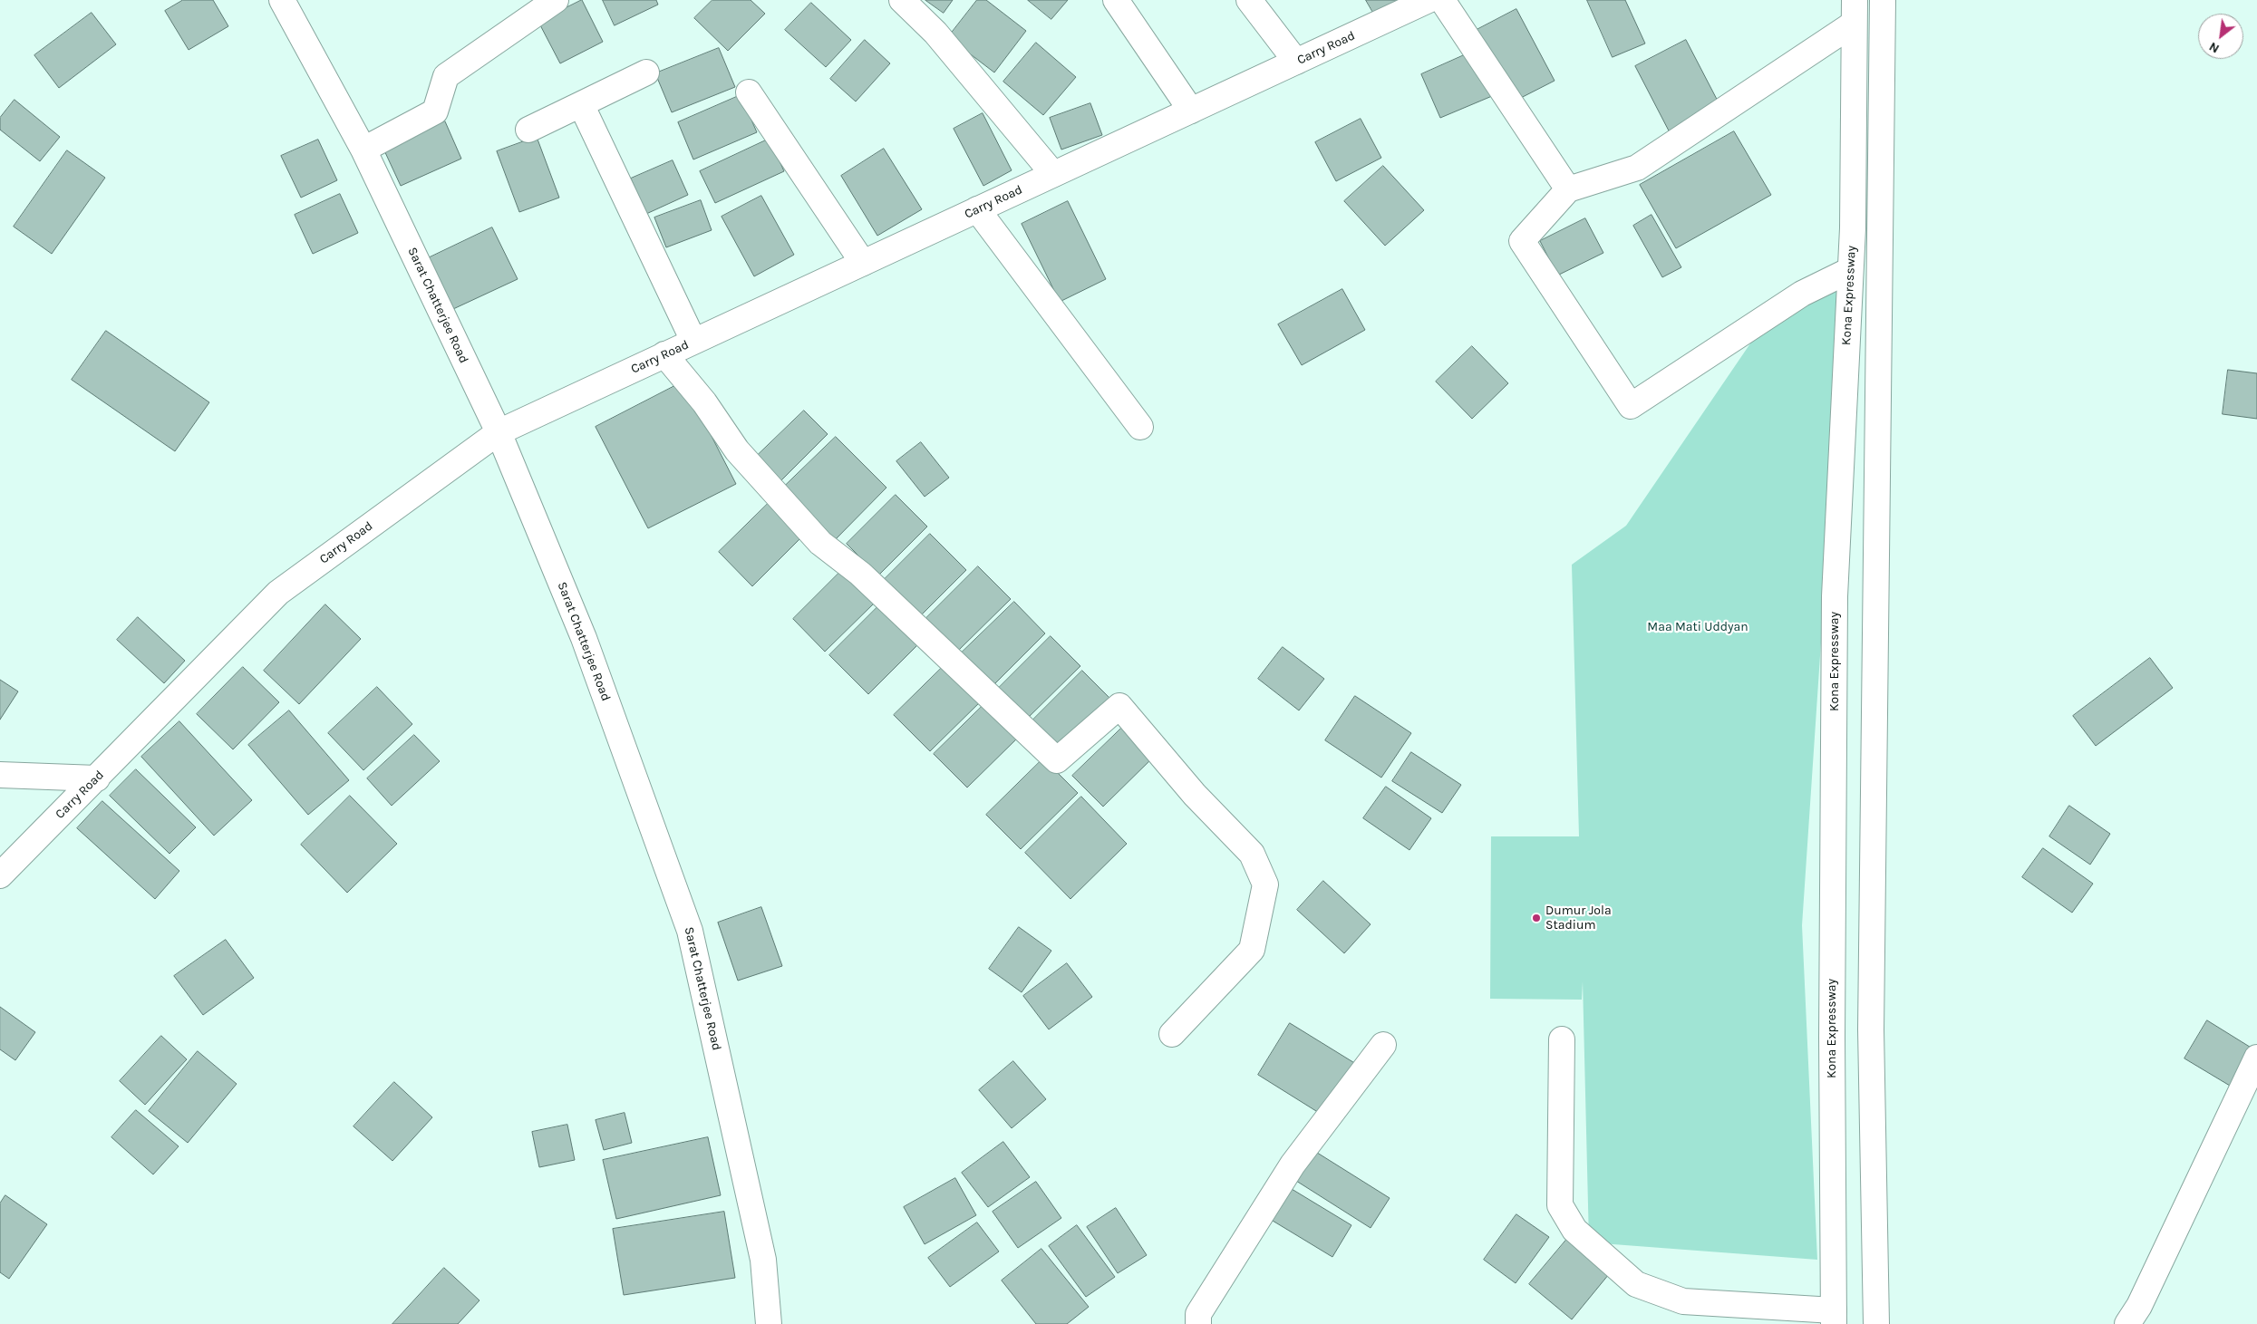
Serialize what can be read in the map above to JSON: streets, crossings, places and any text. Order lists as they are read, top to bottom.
{
  "streets": {
    "main road": ["Carry Road", "Kona Expressway", "Sarat Chatterjee Road"]
  },
  "crossings": [
    ["Carry Road", "Sarat Chatterjee Road"]
  ],
  "parks": ["Maa Mati Uddyan"],
  "places": ["Dumur Jola Stadium"],
  "north": "bottom left"
}
